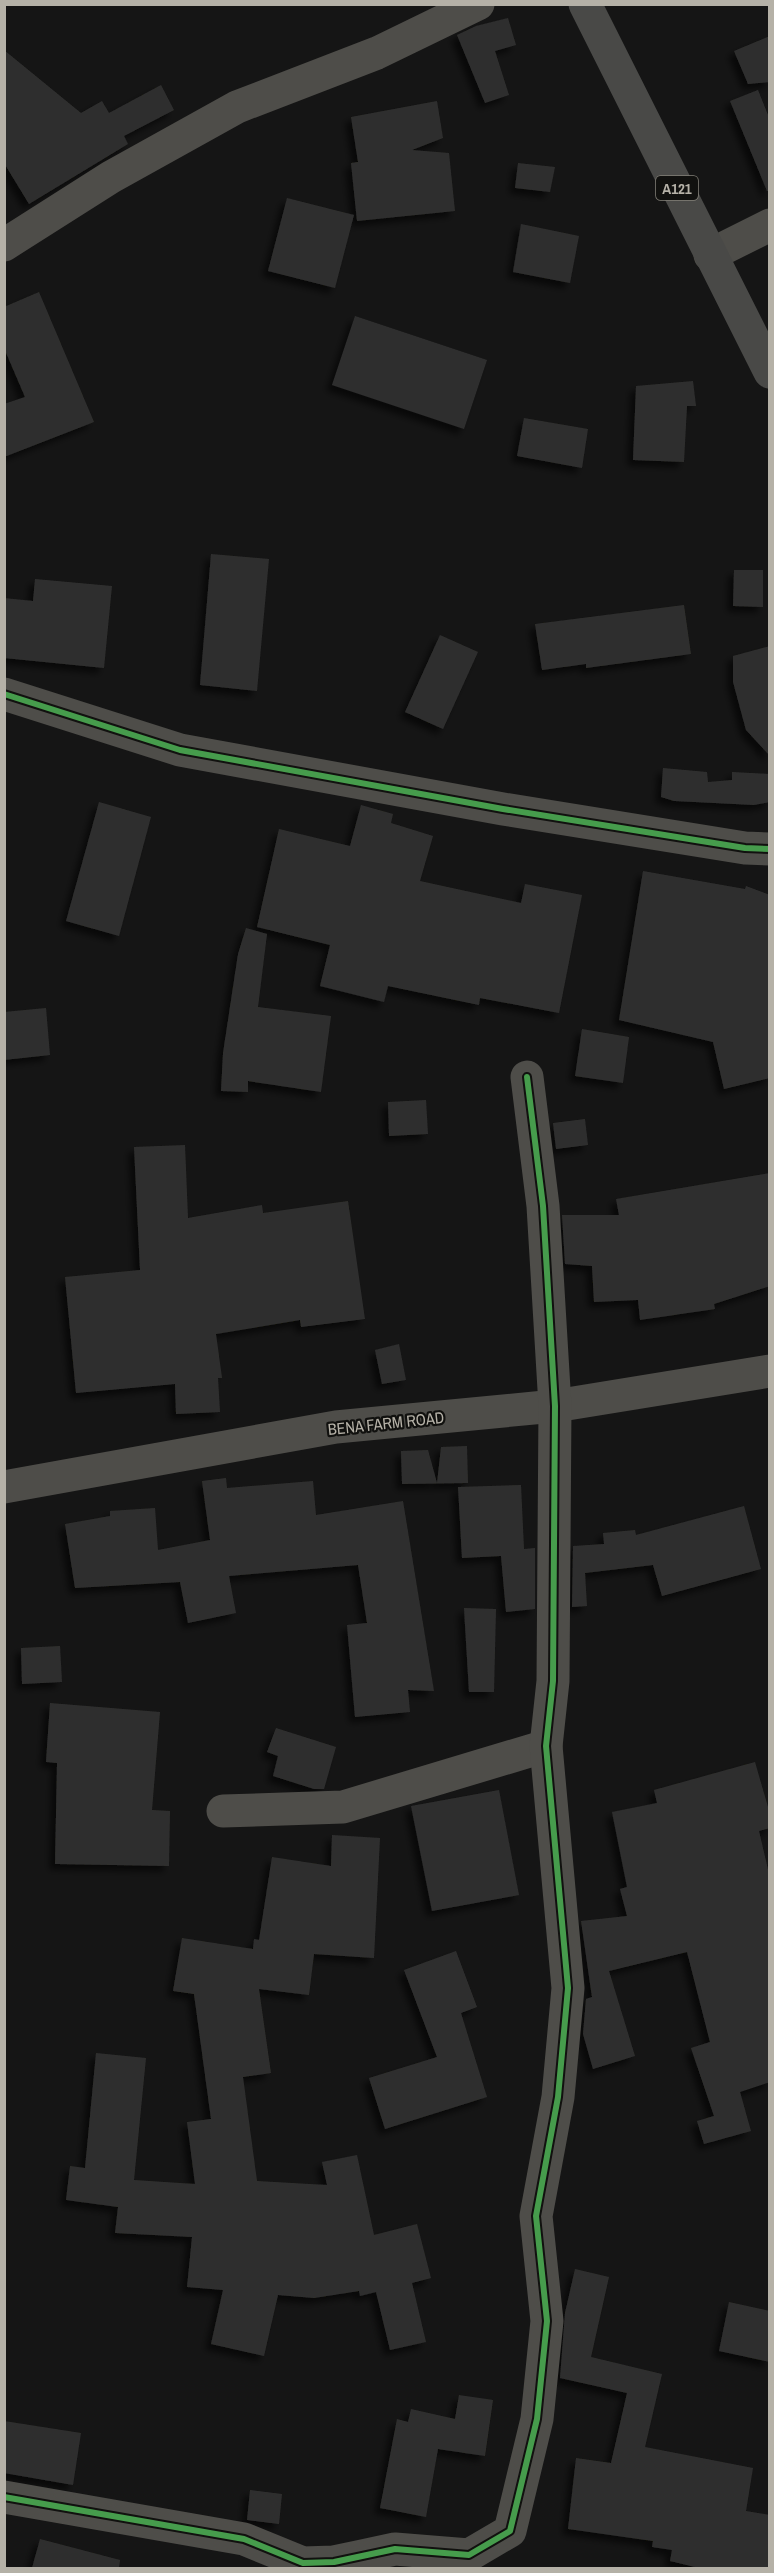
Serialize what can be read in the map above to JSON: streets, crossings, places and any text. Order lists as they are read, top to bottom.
{
  "streets": {
    "main road": ["A121"],
    "street": ["BENA FARM ROAD"]
  }
}
